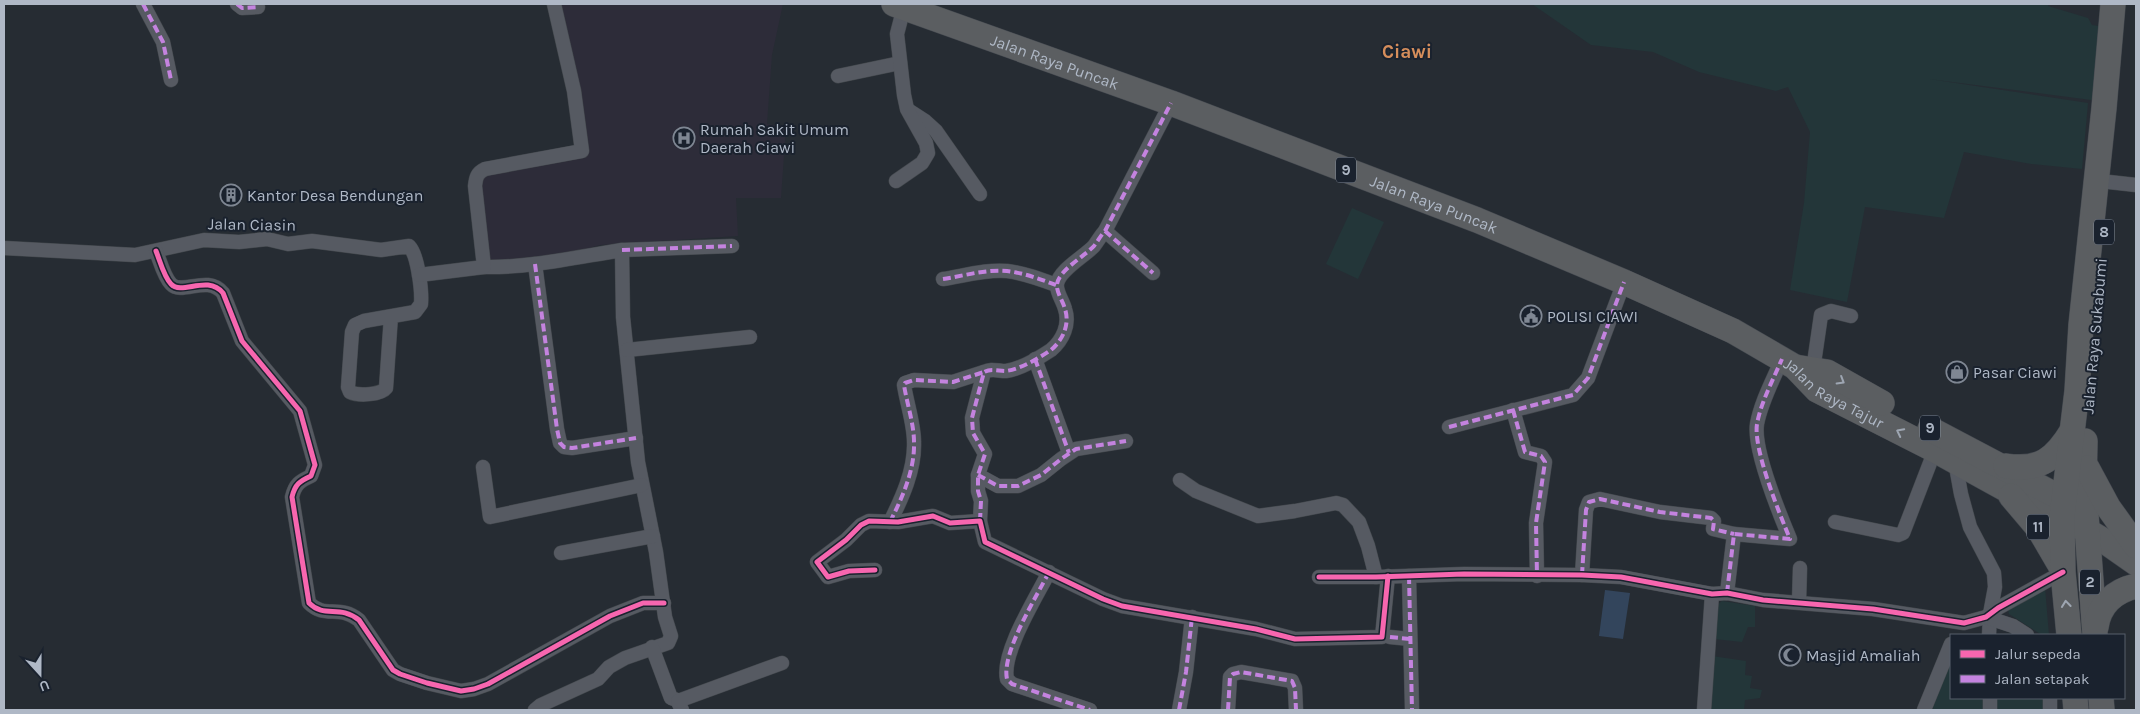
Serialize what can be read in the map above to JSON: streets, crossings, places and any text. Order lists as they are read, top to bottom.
{
  "streets": {
    "highway": [
      "Jalan Raya Puncak",
      "9",
      "8",
      "Jalan Raya Sukabumi",
      "Jalan Raya Tajur",
      "11",
      "2"
    ],
    "street": ["Jalan Ciasin"]
  },
  "crossings": [
    ["Jalan Raya Puncak", "Jalan Raya Tajur"],
    ["8", "Jalan Raya Sukabumi"],
    ["8", "Jalan Raya Tajur"],
    ["8", "2"],
    ["Jalan Raya Tajur", "11"],
    ["Jalan Raya Tajur", "2"],
    ["11", "2"]
  ],
  "districts": ["Ciawi"],
  "places": {
    "hospital": ["Rumah Sakit Umum Daerah Ciawi"],
    "building": ["Kantor Desa Bendungan"],
    "public building": ["POLISI CIAWI"],
    "shop": ["Pasar Ciawi"],
    "mosque": ["Masjid Amaliah"]
  },
  "legend": ["Jalur sepeda", "Jalan setapak"],
  "north": "bottom"
}
